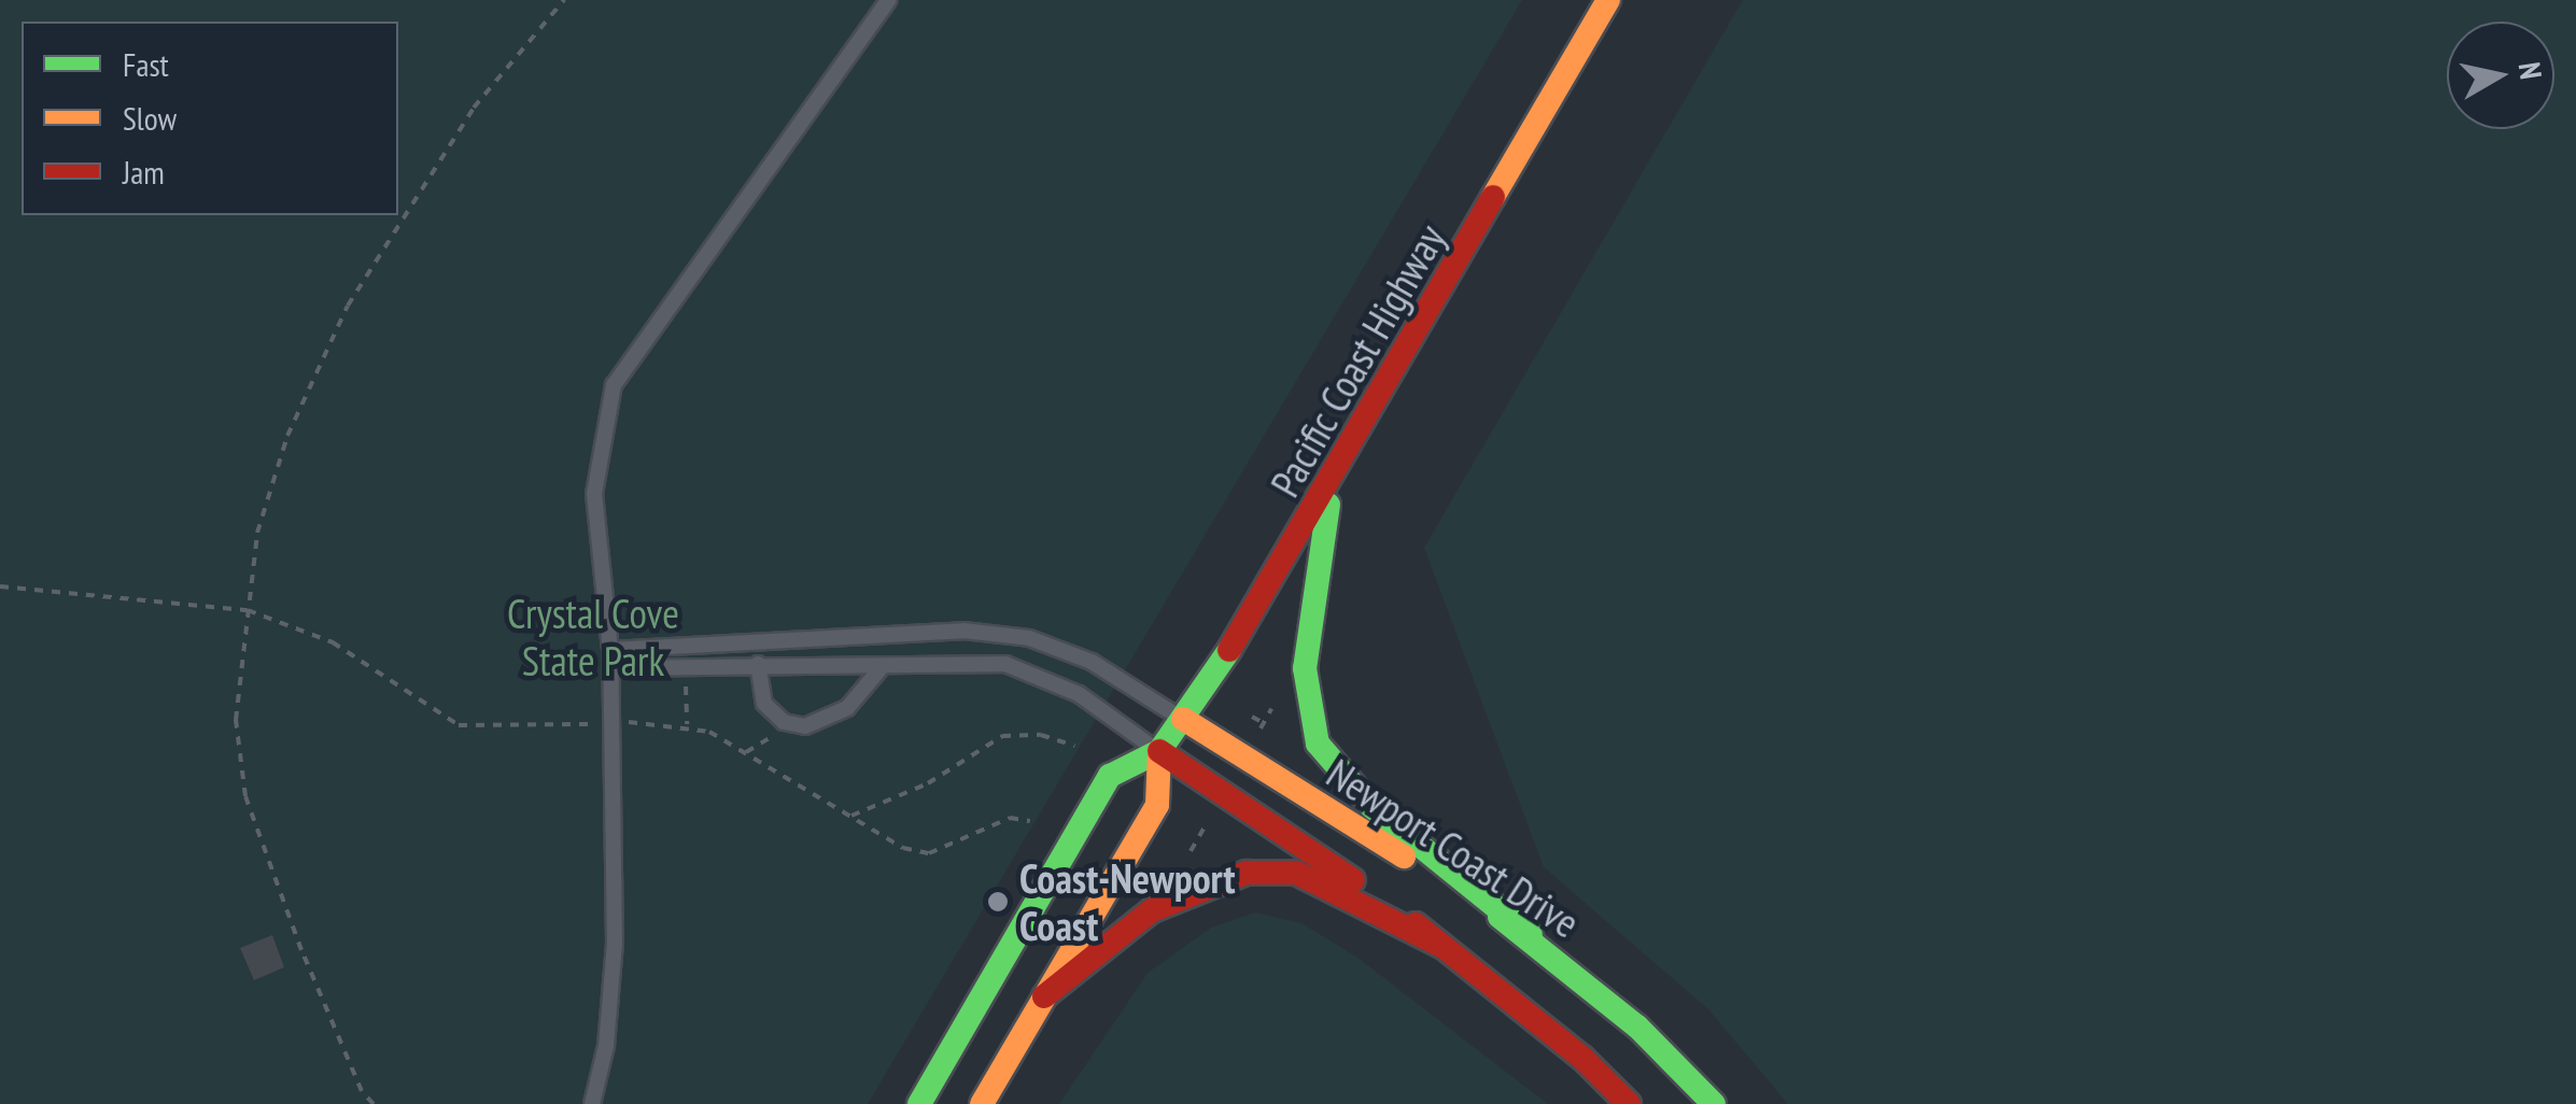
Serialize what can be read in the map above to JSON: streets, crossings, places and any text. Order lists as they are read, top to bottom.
{
  "streets": {
    "main road": ["Pacific Coast Highway", "Newport Coast Drive"]
  },
  "crossings": [
    ["Pacific Coast Highway", "Newport Coast Drive"]
  ],
  "parks": ["Crystal Cove State Park"],
  "places": ["Coast-Newport Coast"],
  "legend": ["Fast", "Slow", "Jam"],
  "north": "right"
}
